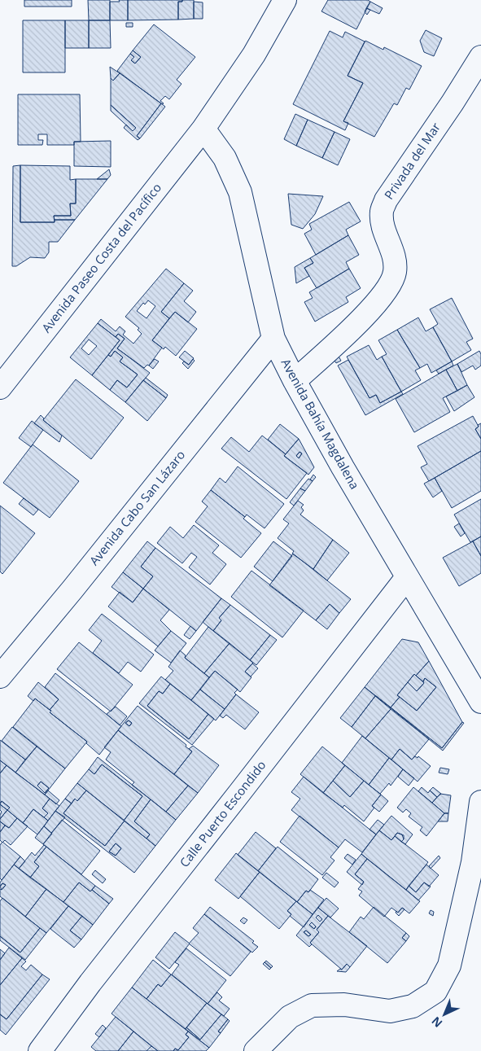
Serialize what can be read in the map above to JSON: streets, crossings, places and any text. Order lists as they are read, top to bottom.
{
  "streets": {
    "street": [
      "Privada del Mar",
      "Avenida Paseo Costa del Pacífico",
      "Avenida Bahía Magdalena",
      "Avenida Cabo San Lázaro",
      "Calle Puerto Escondido"
    ]
  },
  "crossings": [
    ["Privada del Mar", "Avenida Bahía Magdalena"],
    ["Avenida Paseo Costa del Pacífico", "Avenida Bahía Magdalena"],
    ["Avenida Bahía Magdalena", "Avenida Cabo San Lázaro"],
    ["Avenida Bahía Magdalena", "Calle Puerto Escondido"]
  ],
  "north": "bottom left"
}
